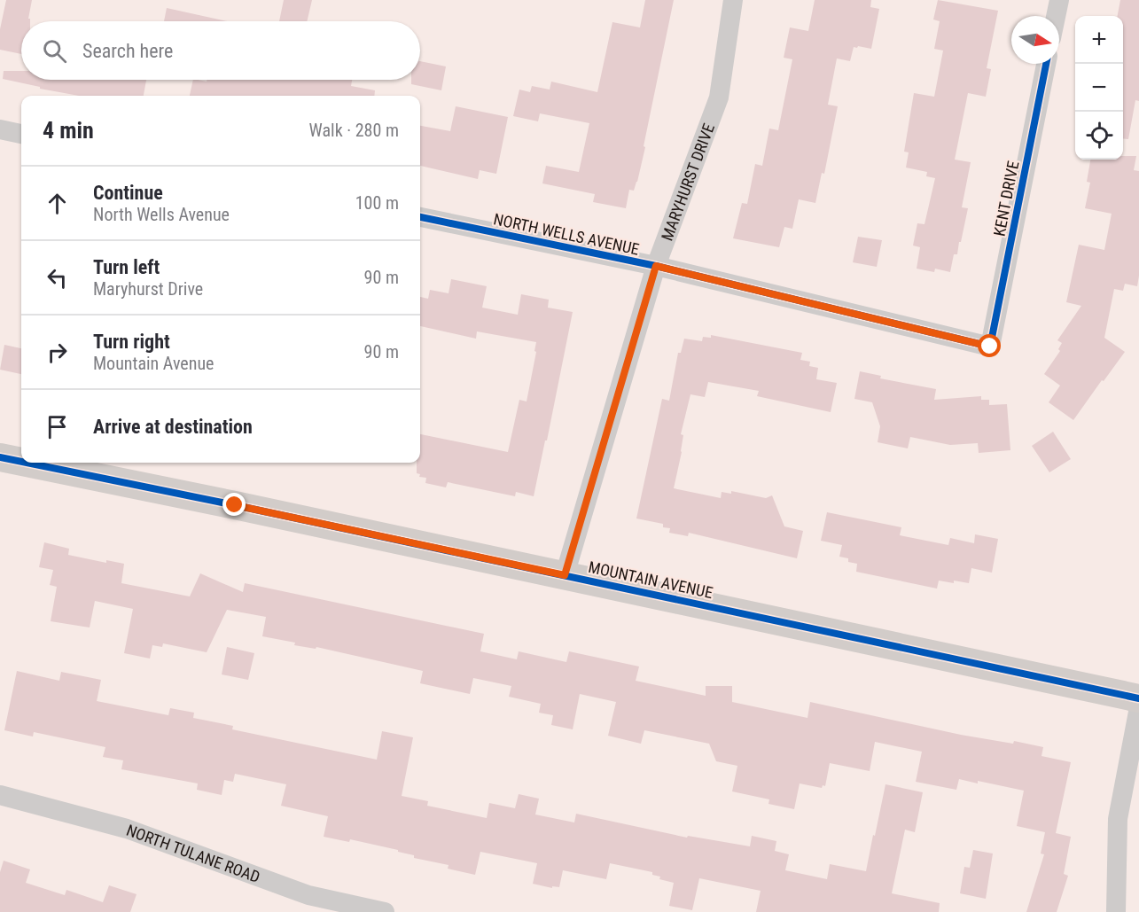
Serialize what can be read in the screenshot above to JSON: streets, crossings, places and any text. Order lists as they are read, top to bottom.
{
  "streets": {
    "main road": ["MOUNTAIN AVENUE"],
    "street": [
      "MARYHURST DRIVE",
      "KENT DRIVE",
      "NORTH WELLS AVENUE",
      "NORTH TULANE ROAD"
    ]
  },
  "crossings": [
    ["MARYHURST DRIVE", "NORTH WELLS AVENUE"],
    ["MARYHURST DRIVE", "MOUNTAIN AVENUE"],
    ["KENT DRIVE", "NORTH WELLS AVENUE"]
  ],
  "north": "right",
  "page": {
    "map_buttons": ["+", "−"],
    "search": "Search here",
    "heading": ["4 min", "Walk · 280 m"],
    "list": [
      ["Continue", "North Wells Avenue", "100 m"],
      ["Turn left", "Maryhurst Drive", "90 m"],
      ["Turn right", "Mountain Avenue", "90 m"],
      "Arrive at destination"
    ]
  }
}
